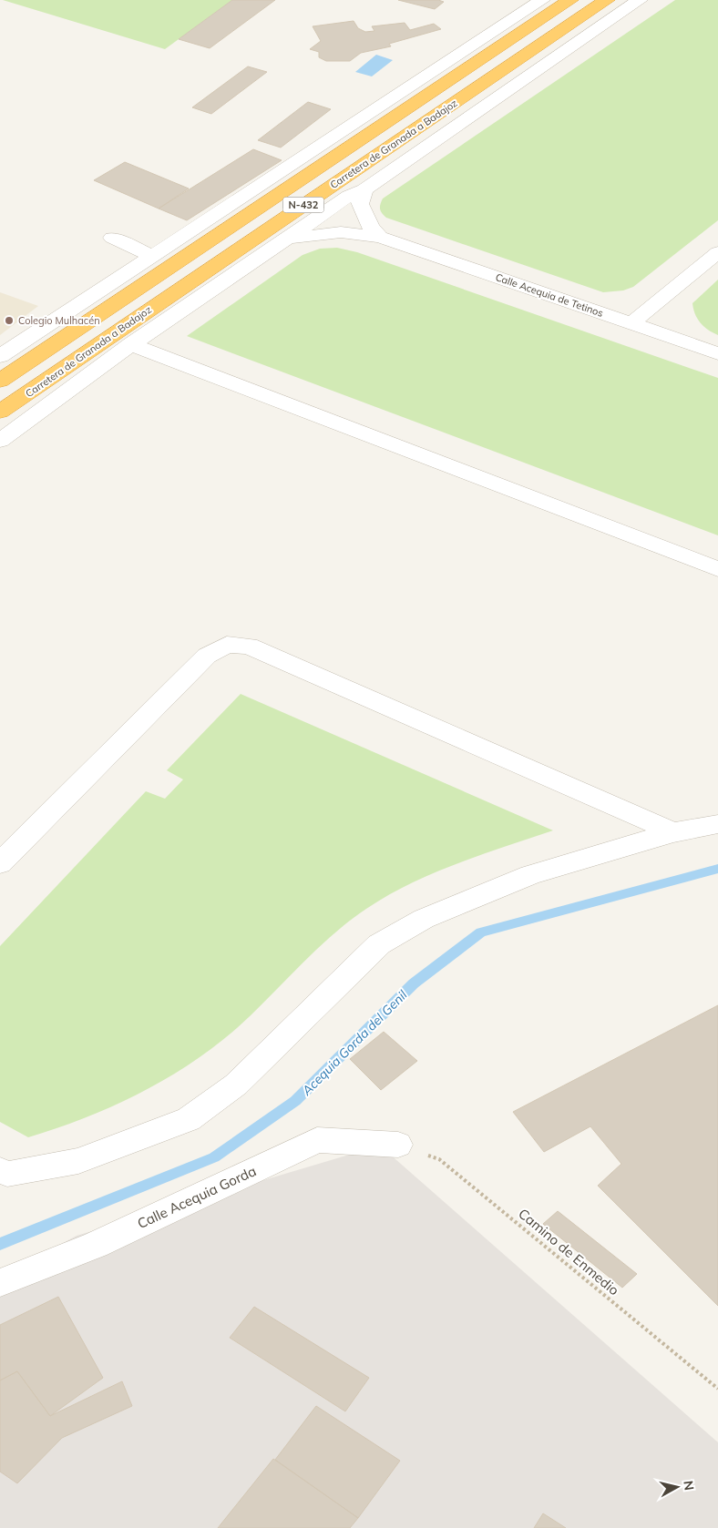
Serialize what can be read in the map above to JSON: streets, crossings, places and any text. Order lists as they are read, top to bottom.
{
  "streets": {
    "highway": ["Carretera de Granada a Badajoz", "N-432"],
    "street": ["Calle Acequia de Tetinos", "Calle Acequia Gorda"],
    "path": ["Camino de Enmedio"]
  },
  "crossings": [
    ["Calle Acequia Gorda", "Camino de Enmedio"]
  ],
  "water": ["Acequia Gorda del Genil"],
  "places": ["Colegio Mulhacén"],
  "north": "right"
}
